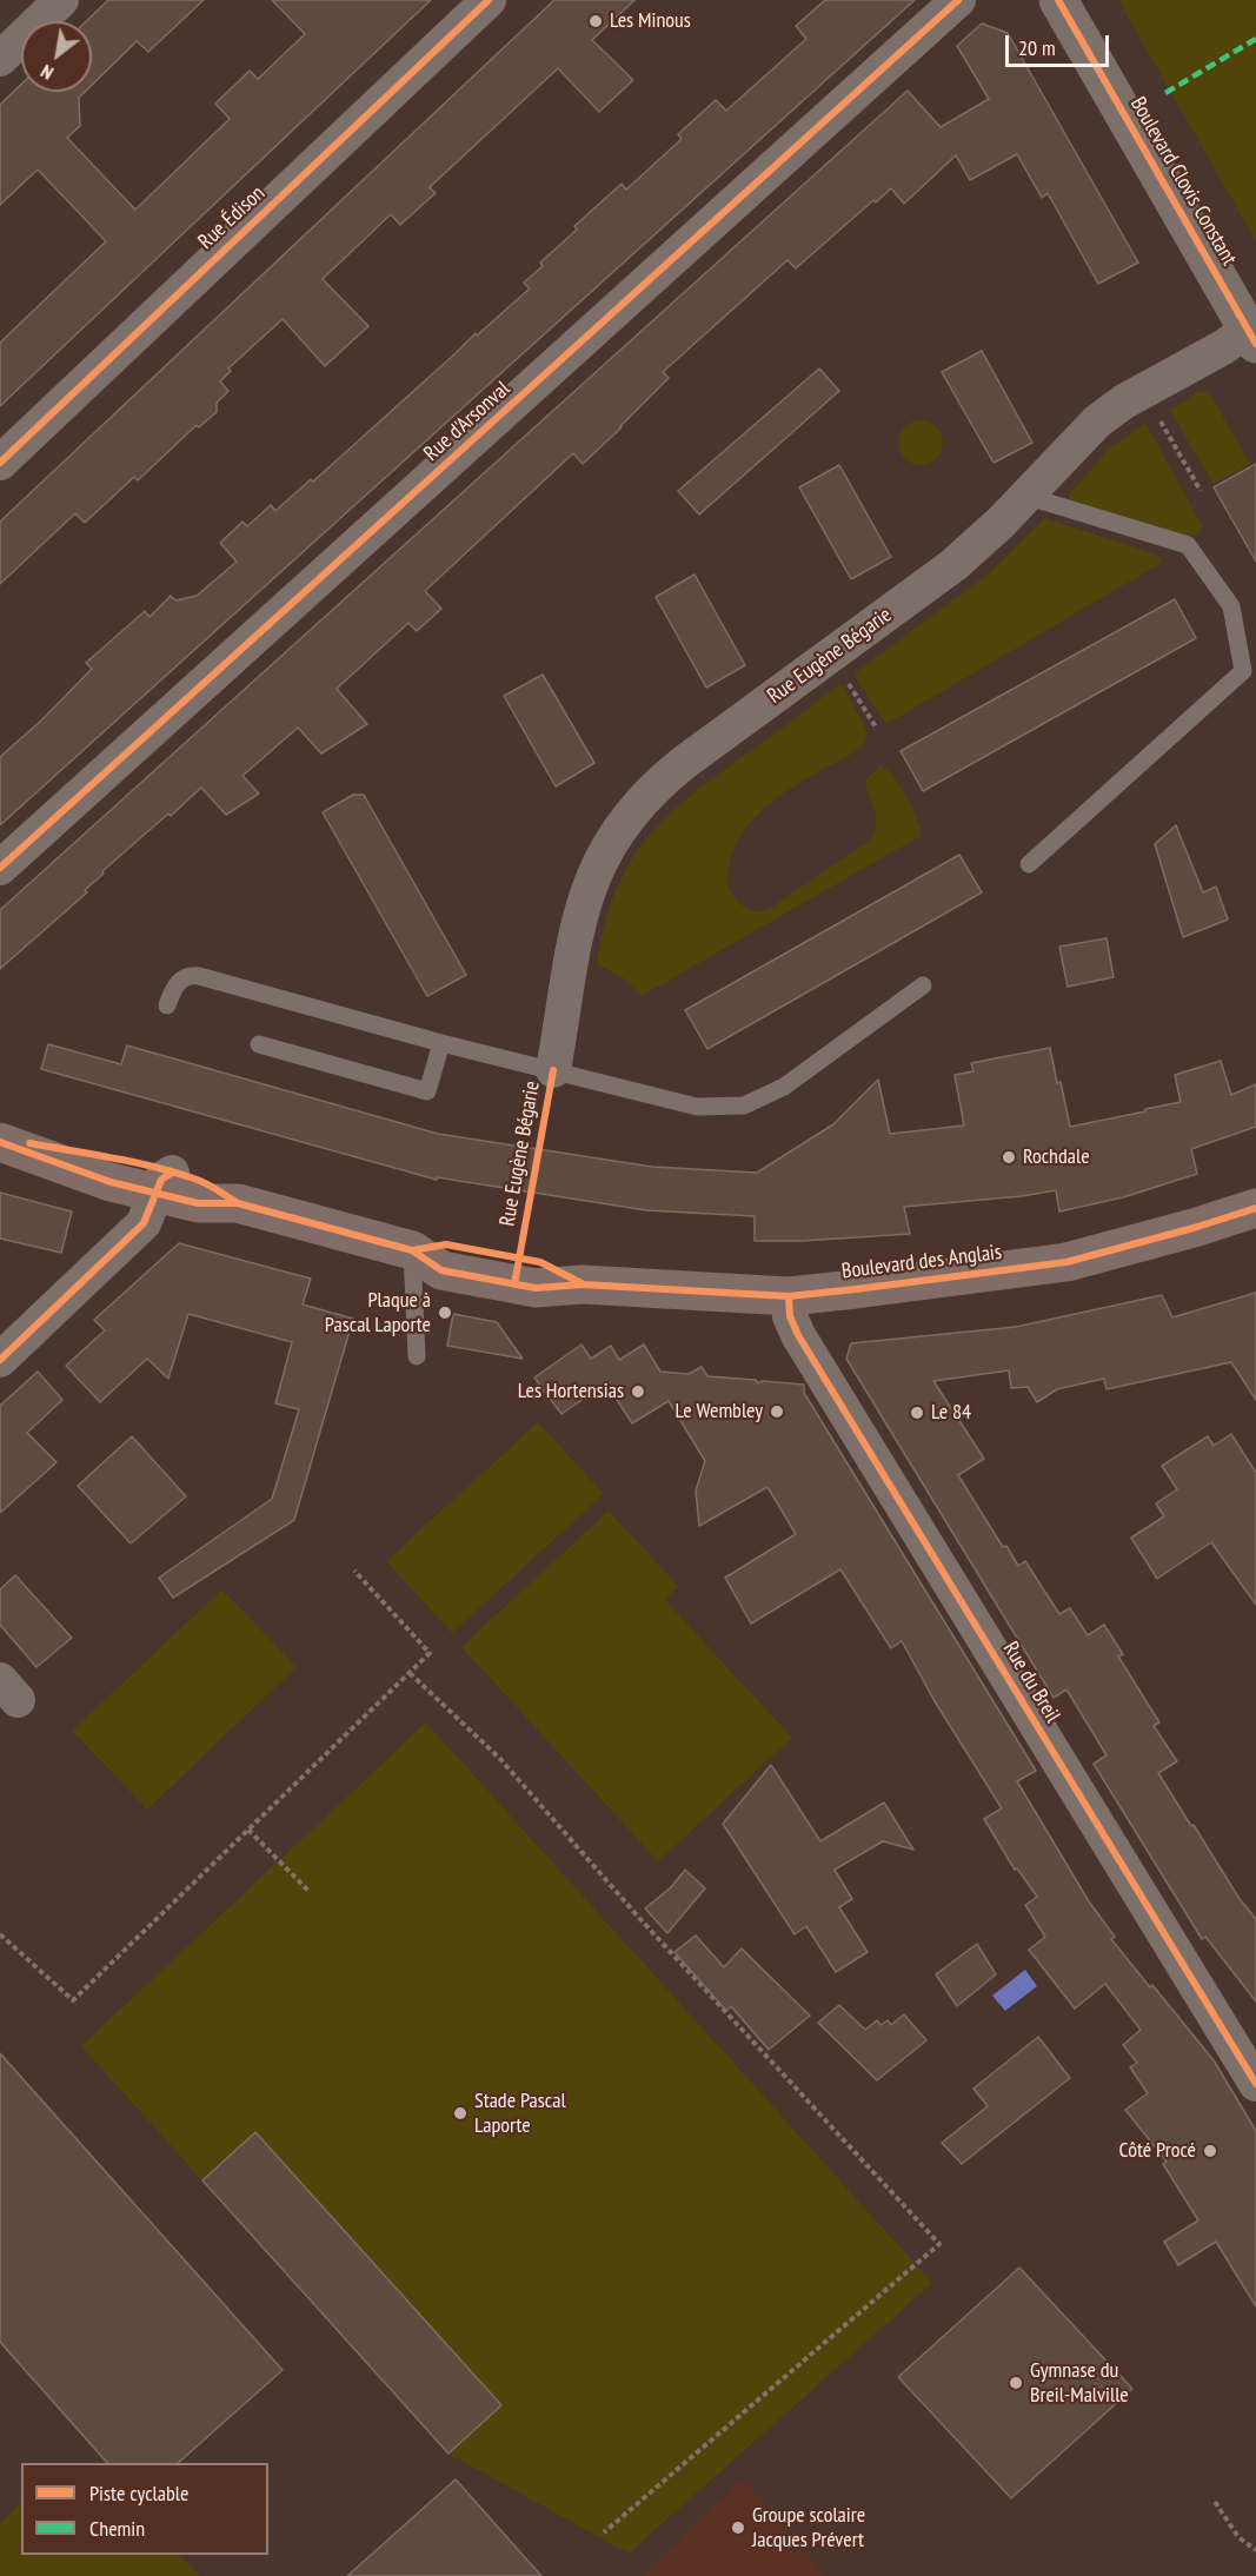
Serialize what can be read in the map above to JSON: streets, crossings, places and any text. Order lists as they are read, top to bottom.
{
  "streets": {
    "main road": ["Boulevard des Anglais"],
    "street": [
      "Boulevard Clovis Constant",
      "Rue Édison",
      "Rue d'Arsonval",
      "Rue Eugène Bégarie",
      "Rue du Breil"
    ]
  },
  "crossings": [
    ["Boulevard Clovis Constant", "Rue Eugène Bégarie"],
    ["Boulevard des Anglais", "Rue du Breil"]
  ],
  "places": [
    "Les Minous",
    "Rochdale",
    "Plaque à Pascal Laporte",
    "Les Hortensias",
    "Le Wembley",
    "Le 84",
    "Stade Pascal Laporte",
    "Côté Procé",
    "Gymnase du Breil-Malville",
    "Groupe scolaire Jacques Prévert"
  ],
  "legend": ["Piste cyclable", "Chemin"],
  "scale_bar": "20 m",
  "north": "bottom left"
}
